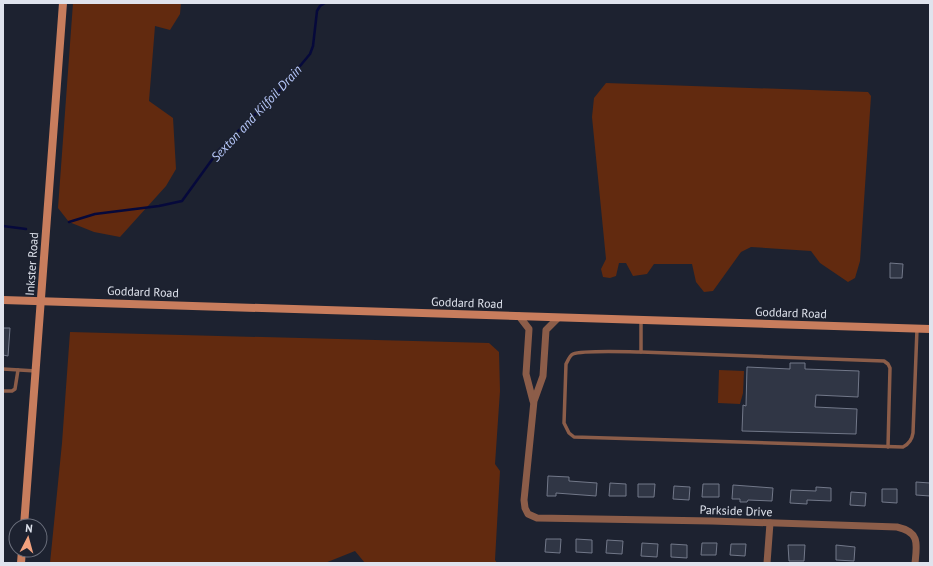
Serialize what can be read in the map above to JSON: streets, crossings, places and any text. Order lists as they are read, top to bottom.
{
  "streets": {
    "main road": ["Inkster Road", "Goddard Road"],
    "street": ["Parkside Drive"]
  },
  "crossings": [
    ["Inkster Road", "Goddard Road"]
  ],
  "water": ["Sexton and Kilfoil Drain"],
  "north": "top"
}
